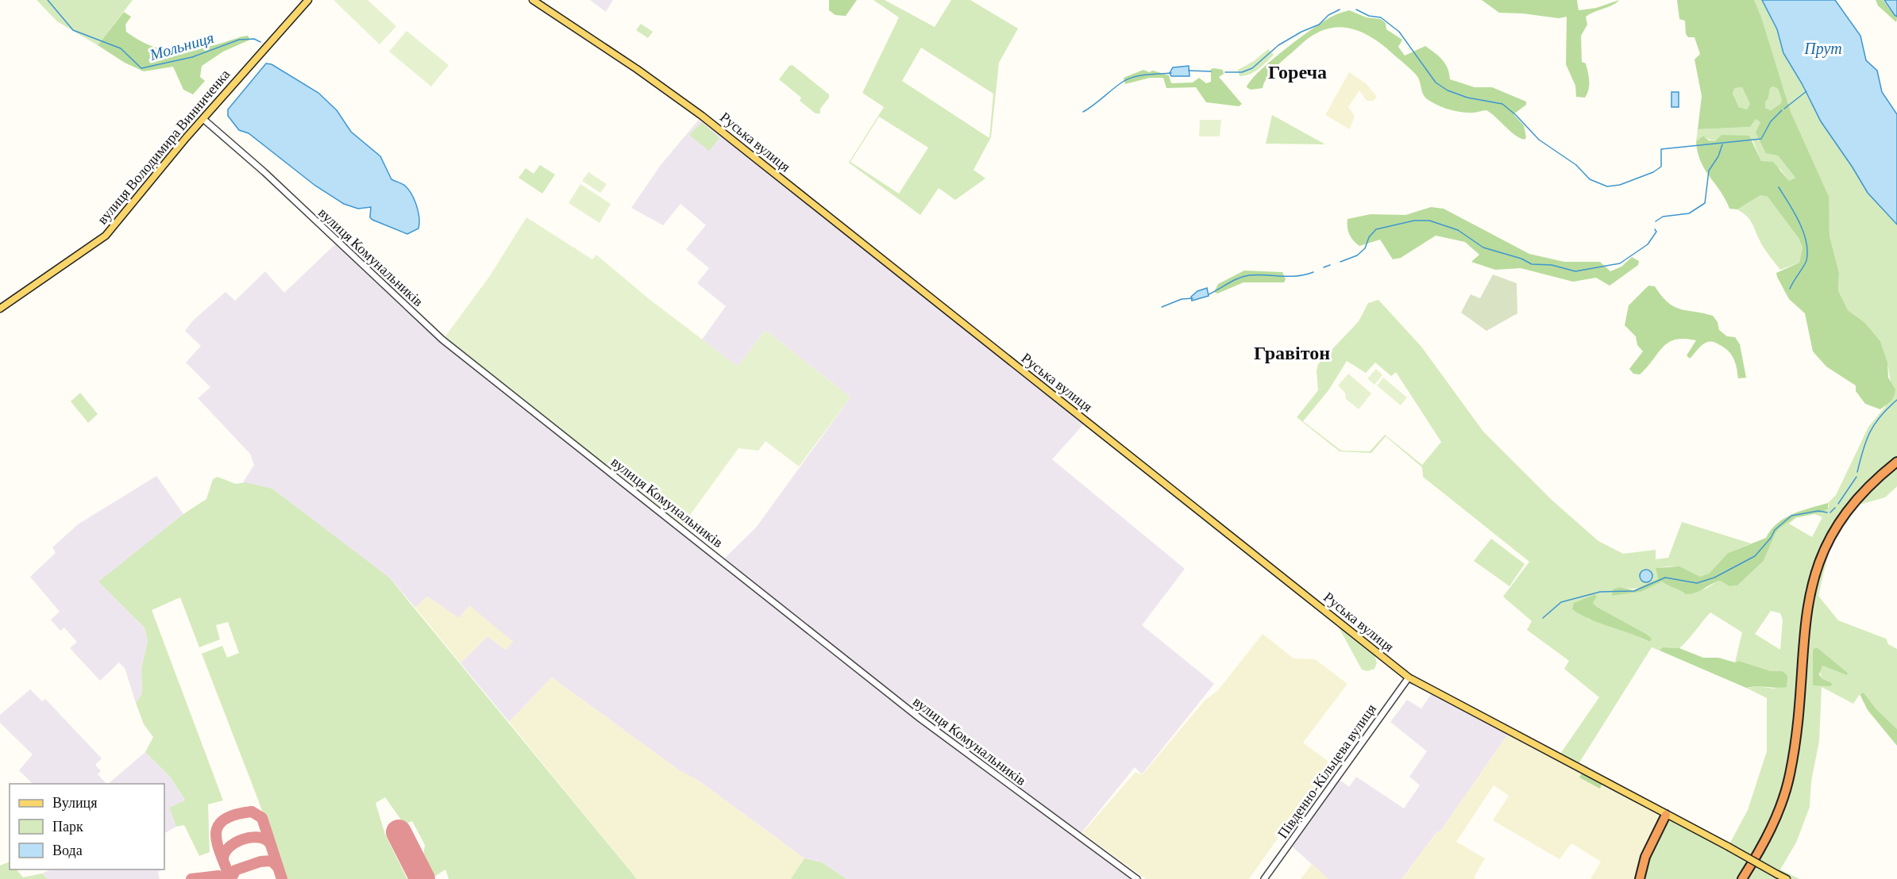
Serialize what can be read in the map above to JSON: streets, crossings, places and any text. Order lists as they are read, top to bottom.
{
  "streets": {
    "main road": ["Руська вулиця", "вулиця Володимира Винниченка"],
    "street": ["вулиця Комунальників", "Південно-Кільцева вулиця"]
  },
  "crossings": [
    ["Руська вулиця", "Південно-Кільцева вулиця"],
    ["вулиця Володимира Винниченка", "вулиця Комунальників"]
  ],
  "districts": ["Гореча", "Гравітон"],
  "water": ["Мольниця", "Прут"],
  "legend": ["Вулиця", "Парк", "Вода"]
}
